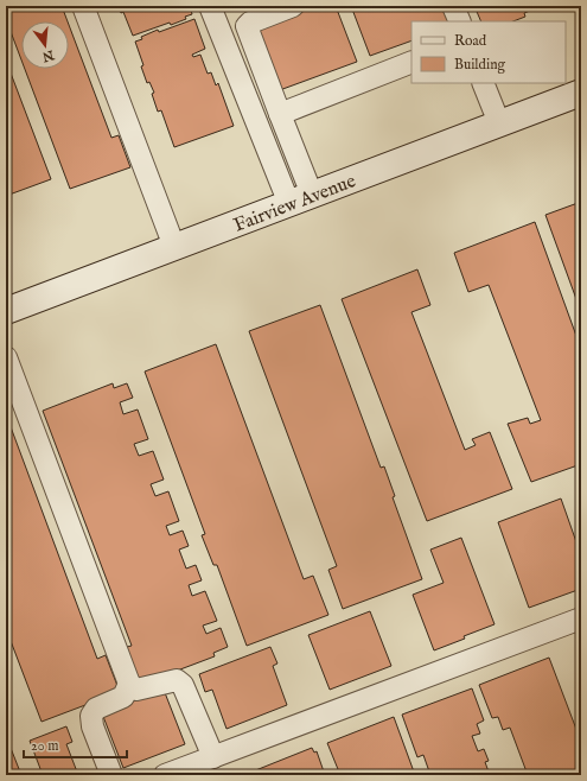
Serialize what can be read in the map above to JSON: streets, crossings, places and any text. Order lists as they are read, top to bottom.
{
  "streets": {
    "street": ["Fairview Avenue"]
  },
  "legend": ["Road", "Building"],
  "scale_bar": "20 m",
  "north": "bottom"
}
